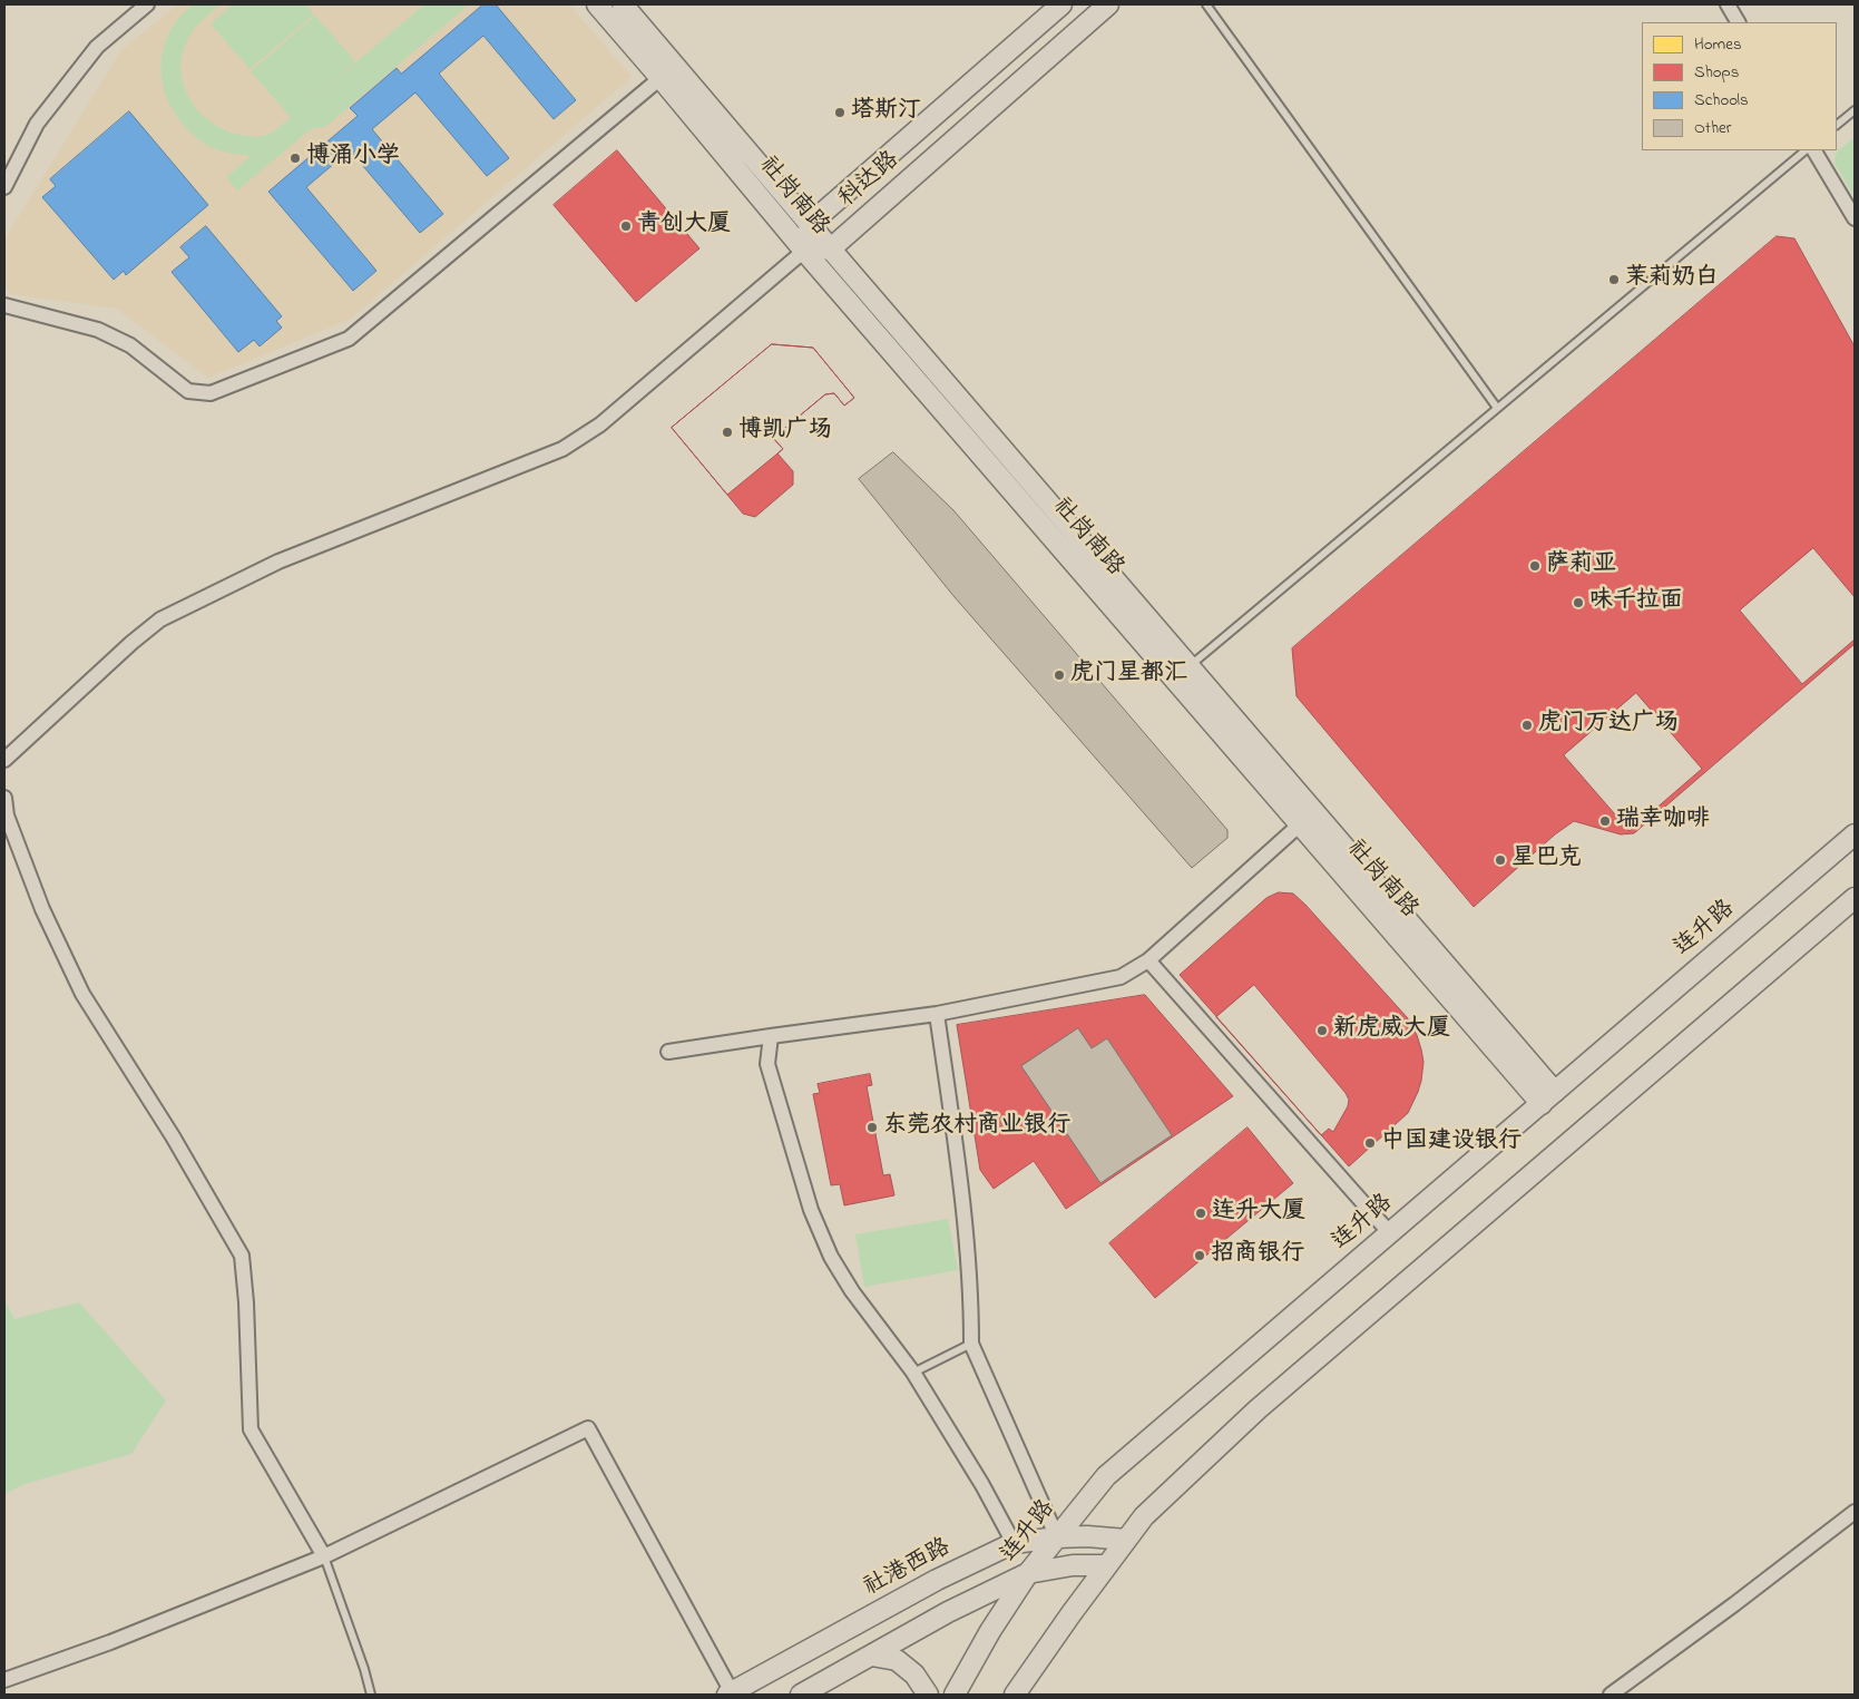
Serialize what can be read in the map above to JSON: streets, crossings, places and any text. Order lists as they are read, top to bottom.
{
  "streets": {
    "street": [
      "科达路",
      "社岗南路",
      "连升路",
      "社港西路"
    ]
  },
  "crossings": [
    ["科达路", "社岗南路"],
    ["社岗南路", "连升路"],
    ["连升路", "社港西路"]
  ],
  "places": [
    "塔斯汀",
    "博涌小学",
    "青创大厦",
    "茉莉奶白",
    "博凯广场",
    "萨莉亚",
    "味千拉面",
    "虎门星都汇",
    "虎门万达广场",
    "瑞幸咖啡",
    "星巴克",
    "新虎威大厦",
    "东莞农村商业银行",
    "中国建设银行",
    "连升大厦",
    "招商银行"
  ],
  "legend": [
    "Homes",
    "Shops",
    "Schools",
    "Other"
  ]
}
